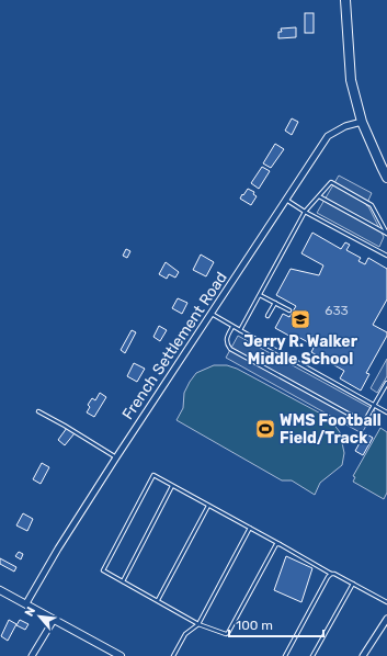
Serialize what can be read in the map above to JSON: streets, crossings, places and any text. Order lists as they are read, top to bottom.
{
  "streets": {
    "street": ["French Settlement Road"]
  },
  "places": {
    "school or university": ["Jerry R. Walker Middle School"],
    "sports": ["WMS Football Field/Track"]
  },
  "house_numbers": ["633"],
  "scale_bar": "100 m",
  "north": "top left"
}
